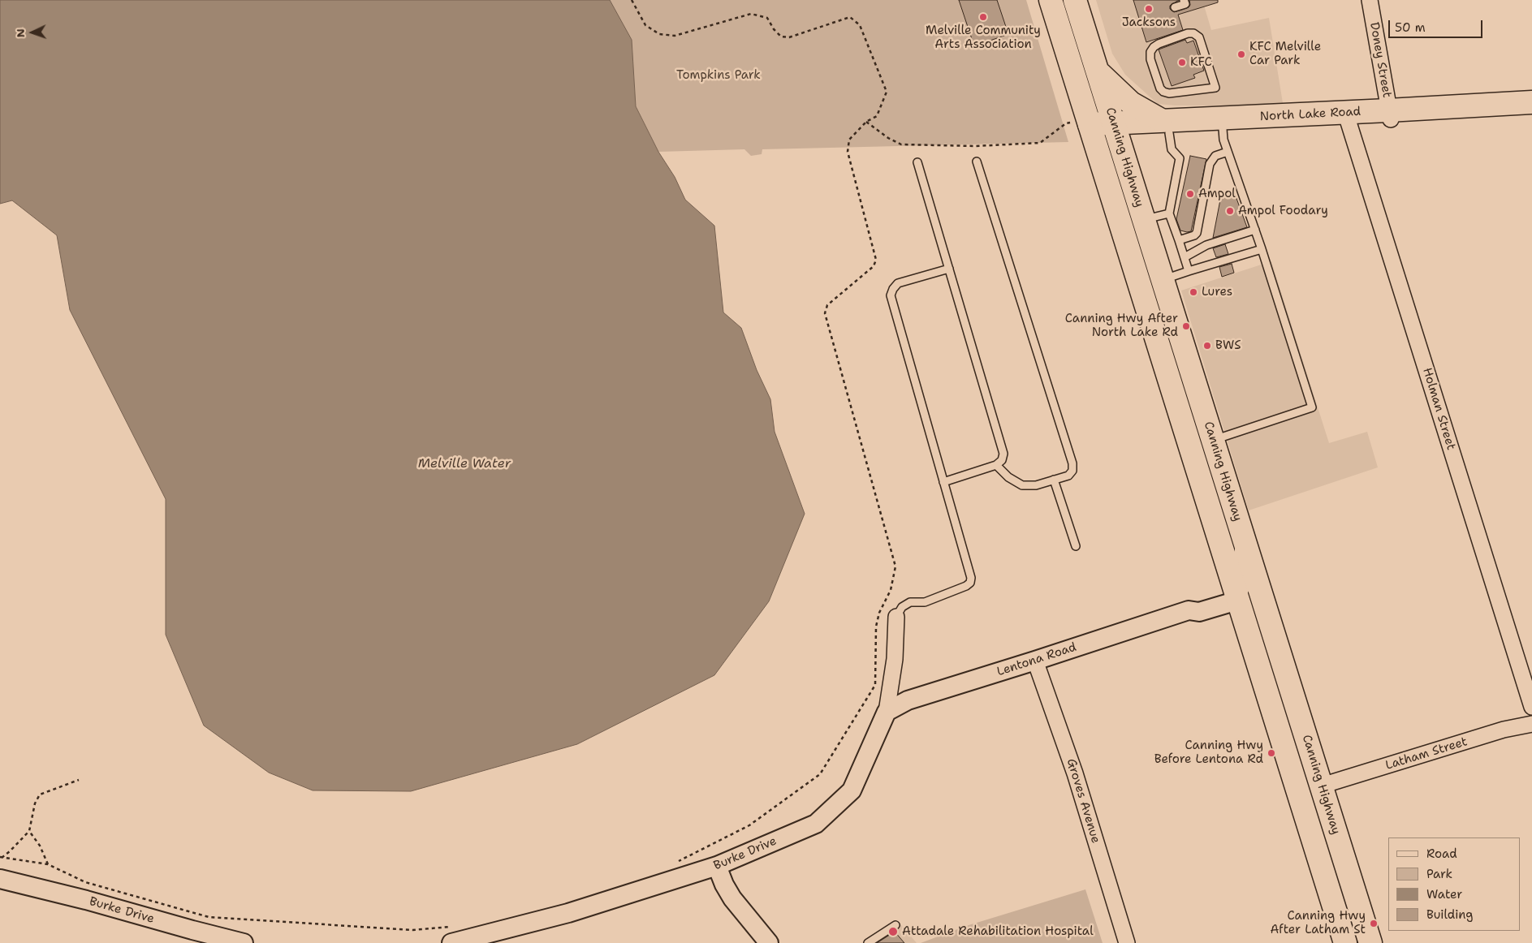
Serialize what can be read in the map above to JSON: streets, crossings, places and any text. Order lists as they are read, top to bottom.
{
  "streets": {
    "main road": ["North Lake Road", "Canning Highway"],
    "street": [
      "Doney Street",
      "Holman Street",
      "Lentona Road",
      "Latham Street",
      "Groves Avenue",
      "Burke Drive"
    ]
  },
  "crossings": [
    ["Doney Street", "North Lake Road"],
    ["North Lake Road", "Canning Highway"],
    ["North Lake Road", "Holman Street"],
    ["Canning Highway", "Lentona Road"],
    ["Canning Highway", "Latham Street"],
    ["Lentona Road", "Groves Avenue"],
    ["Lentona Road", "Burke Drive"]
  ],
  "water": ["Melville Water"],
  "parks": ["Tompkins Park"],
  "places": [
    "Jacksons",
    "Melville Community Arts Association",
    "KFC Melville Car Park",
    "KFC",
    "Ampol",
    "Ampol Foodary",
    "Lures",
    "Canning Hwy After North Lake Rd",
    "BWS",
    "Canning Hwy Before Lentona Rd",
    "Canning Hwy After Latham St",
    "Attadale Rehabilitation Hospital"
  ],
  "legend": [
    "Road",
    "Park",
    "Water",
    "Building"
  ],
  "scale_bar": "50 m",
  "north": "left"
}
